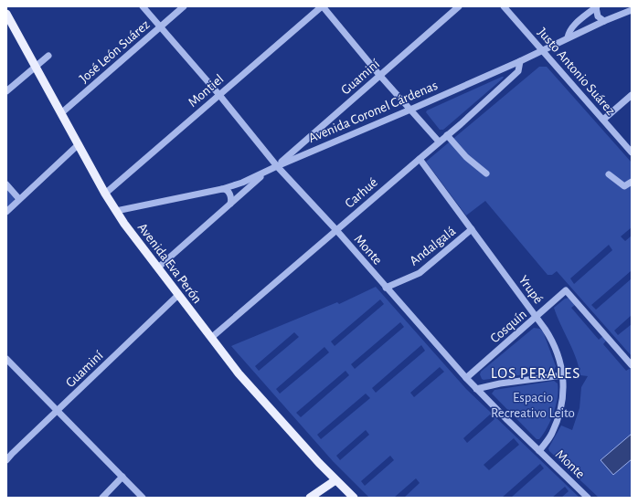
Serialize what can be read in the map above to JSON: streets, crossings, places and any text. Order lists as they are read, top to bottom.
{
  "streets": {
    "main road": ["Avenida Eva Perón"],
    "street": [
      "José León Suárez",
      "Justo Antonio Suárez",
      "Guaminí",
      "Montiel",
      "Avenida Coronel Cárdenas",
      "Carhué",
      "Andalgalá",
      "Monte",
      "Yrupé",
      "Cosquín"
    ]
  },
  "crossings": [
    ["José León Suárez", "Monte"],
    ["José León Suárez", "Avenida Eva Perón"],
    ["Justo Antonio Suárez", "Avenida Coronel Cárdenas"],
    ["Guaminí", "Avenida Coronel Cárdenas"],
    ["Guaminí", "Monte"],
    ["Guaminí", "Avenida Eva Perón"],
    ["Montiel", "Monte"],
    ["Montiel", "Avenida Eva Perón"],
    ["Avenida Coronel Cárdenas", "Carhué"],
    ["Avenida Coronel Cárdenas", "Monte"],
    ["Avenida Coronel Cárdenas", "Avenida Eva Perón"],
    ["Carhué", "Monte"],
    ["Carhué", "Avenida Eva Perón"],
    ["Carhué", "Yrupé"],
    ["Andalgalá", "Monte"],
    ["Andalgalá", "Yrupé"],
    ["Monte", "Yrupé"],
    ["Monte", "Cosquín"],
    ["Yrupé", "Cosquín"]
  ],
  "districts": ["LOS PERALES"],
  "parks": ["Espacio Recreativo Leito"]
}
